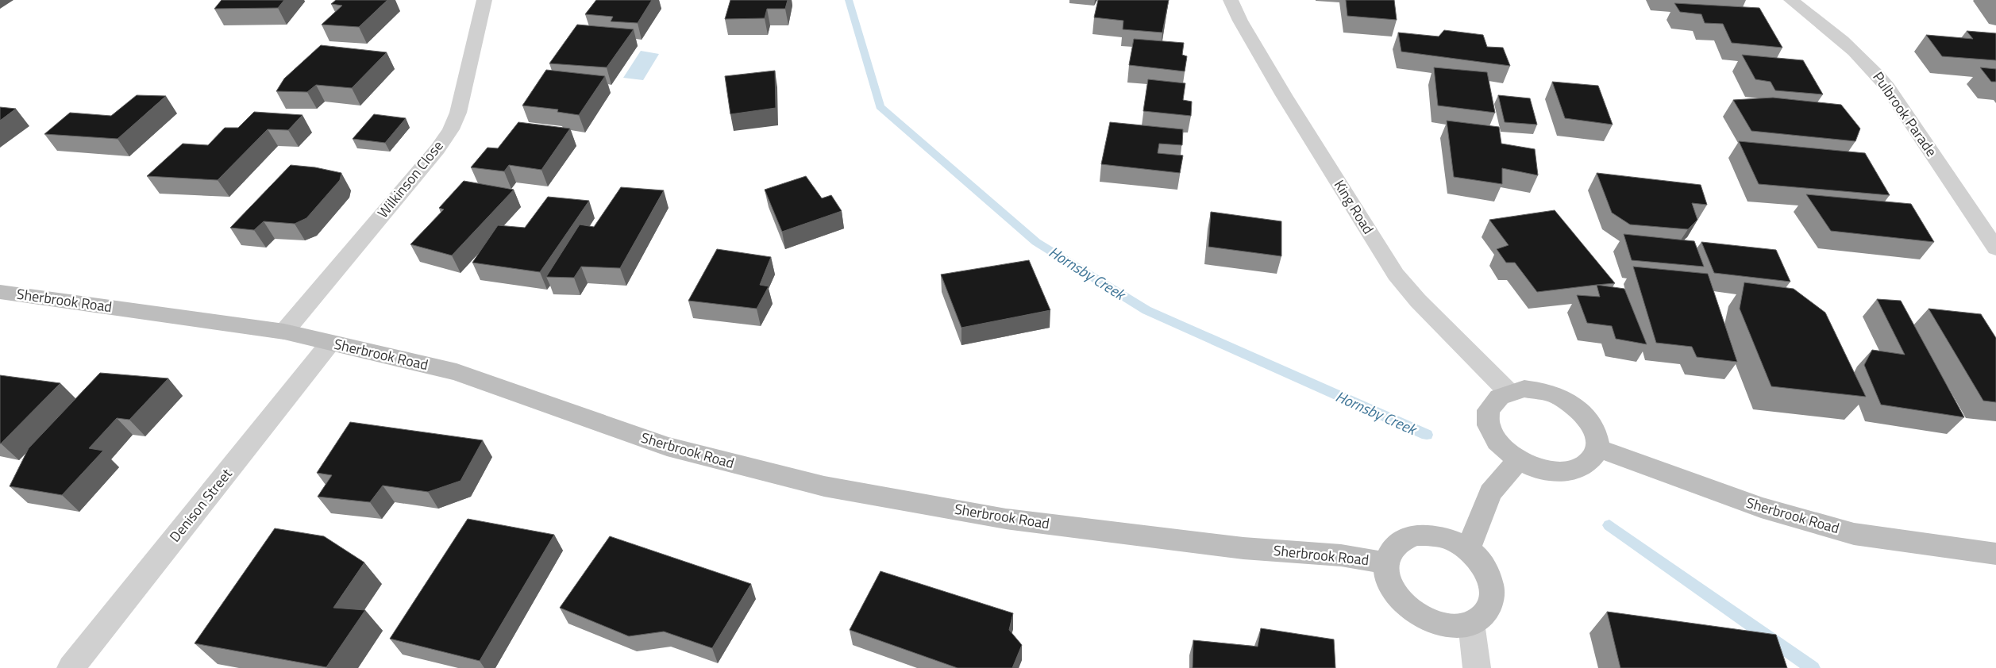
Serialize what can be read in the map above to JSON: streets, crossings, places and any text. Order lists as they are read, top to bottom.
{
  "streets": {
    "main road": ["Sherbrook Road"],
    "street": [
      "Pulbrook Parade",
      "Wilkinson Close",
      "King Road",
      "Denison Street"
    ]
  },
  "crossings": [
    ["Wilkinson Close", "Sherbrook Road"],
    ["King Road", "Sherbrook Road"],
    ["Sherbrook Road", "Denison Street"]
  ],
  "water": ["Hornsby Creek"]
}
